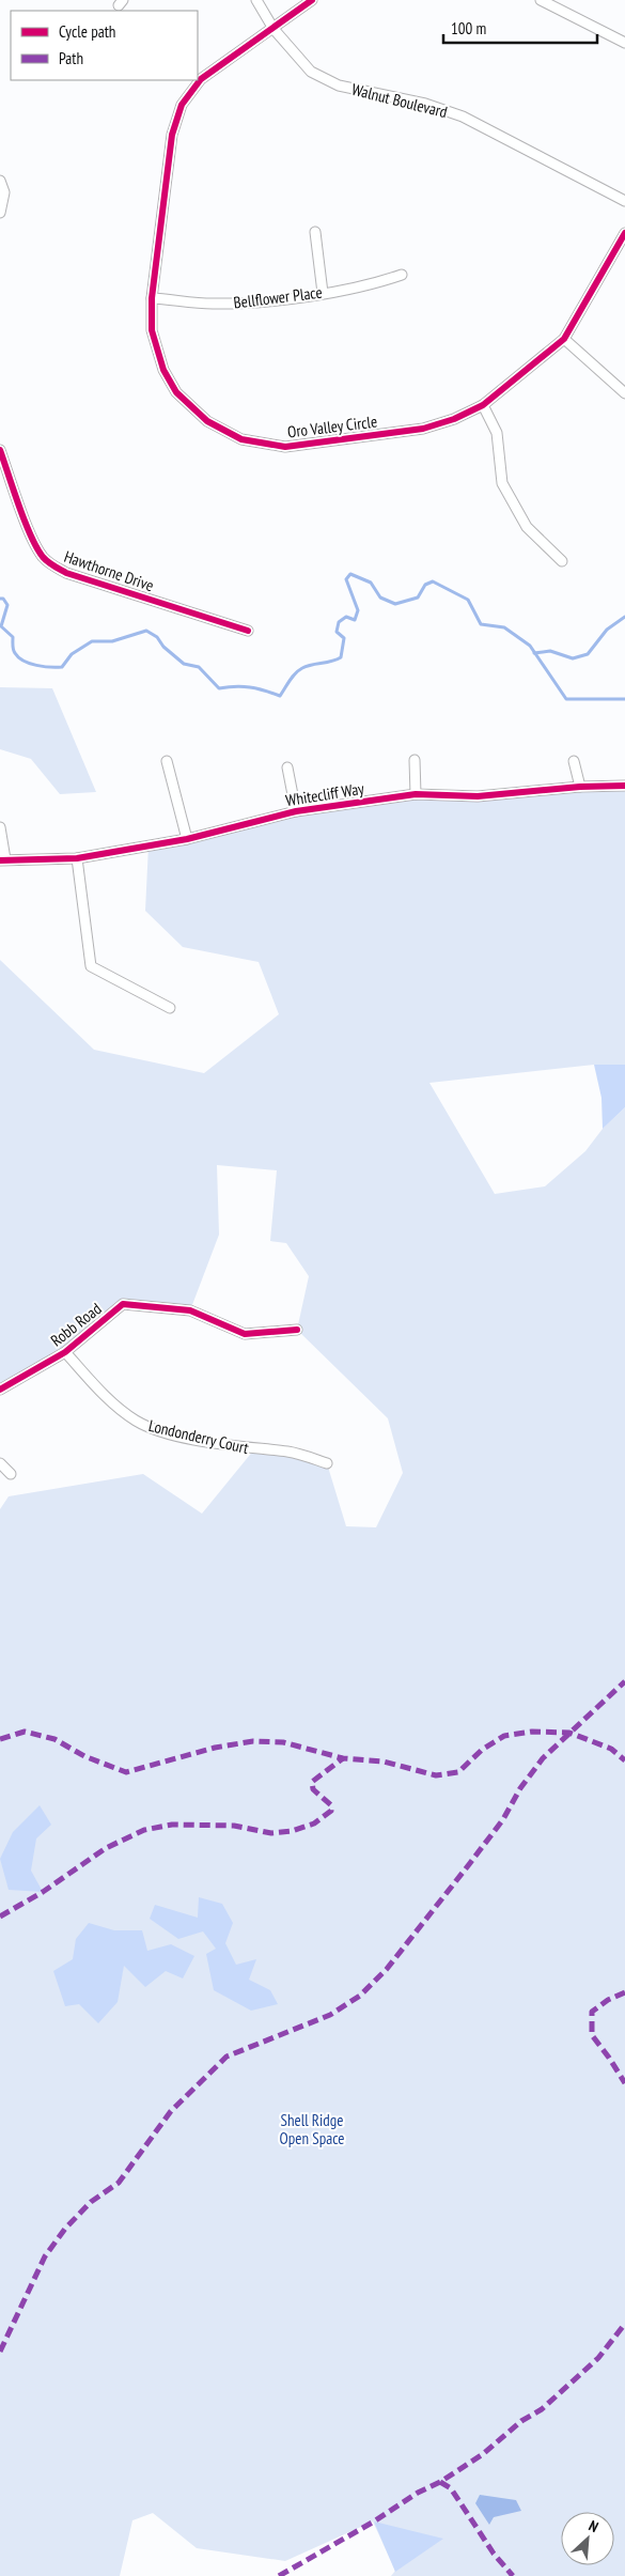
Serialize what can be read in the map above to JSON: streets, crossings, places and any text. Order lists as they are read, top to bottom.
{
  "streets": {
    "street": [
      "Walnut Boulevard",
      "Bellflower Place",
      "Oro Valley Circle",
      "Hawthorne Drive",
      "Whitecliff Way",
      "Robb Road",
      "Londonderry Court"
    ]
  },
  "crossings": [
    ["Walnut Boulevard", "Oro Valley Circle"],
    ["Bellflower Place", "Oro Valley Circle"],
    ["Robb Road", "Londonderry Court"]
  ],
  "parks": ["Shell Ridge Open Space"],
  "legend": ["Cycle path", "Path"],
  "scale_bar": "100 m",
  "north": "top right"
}
